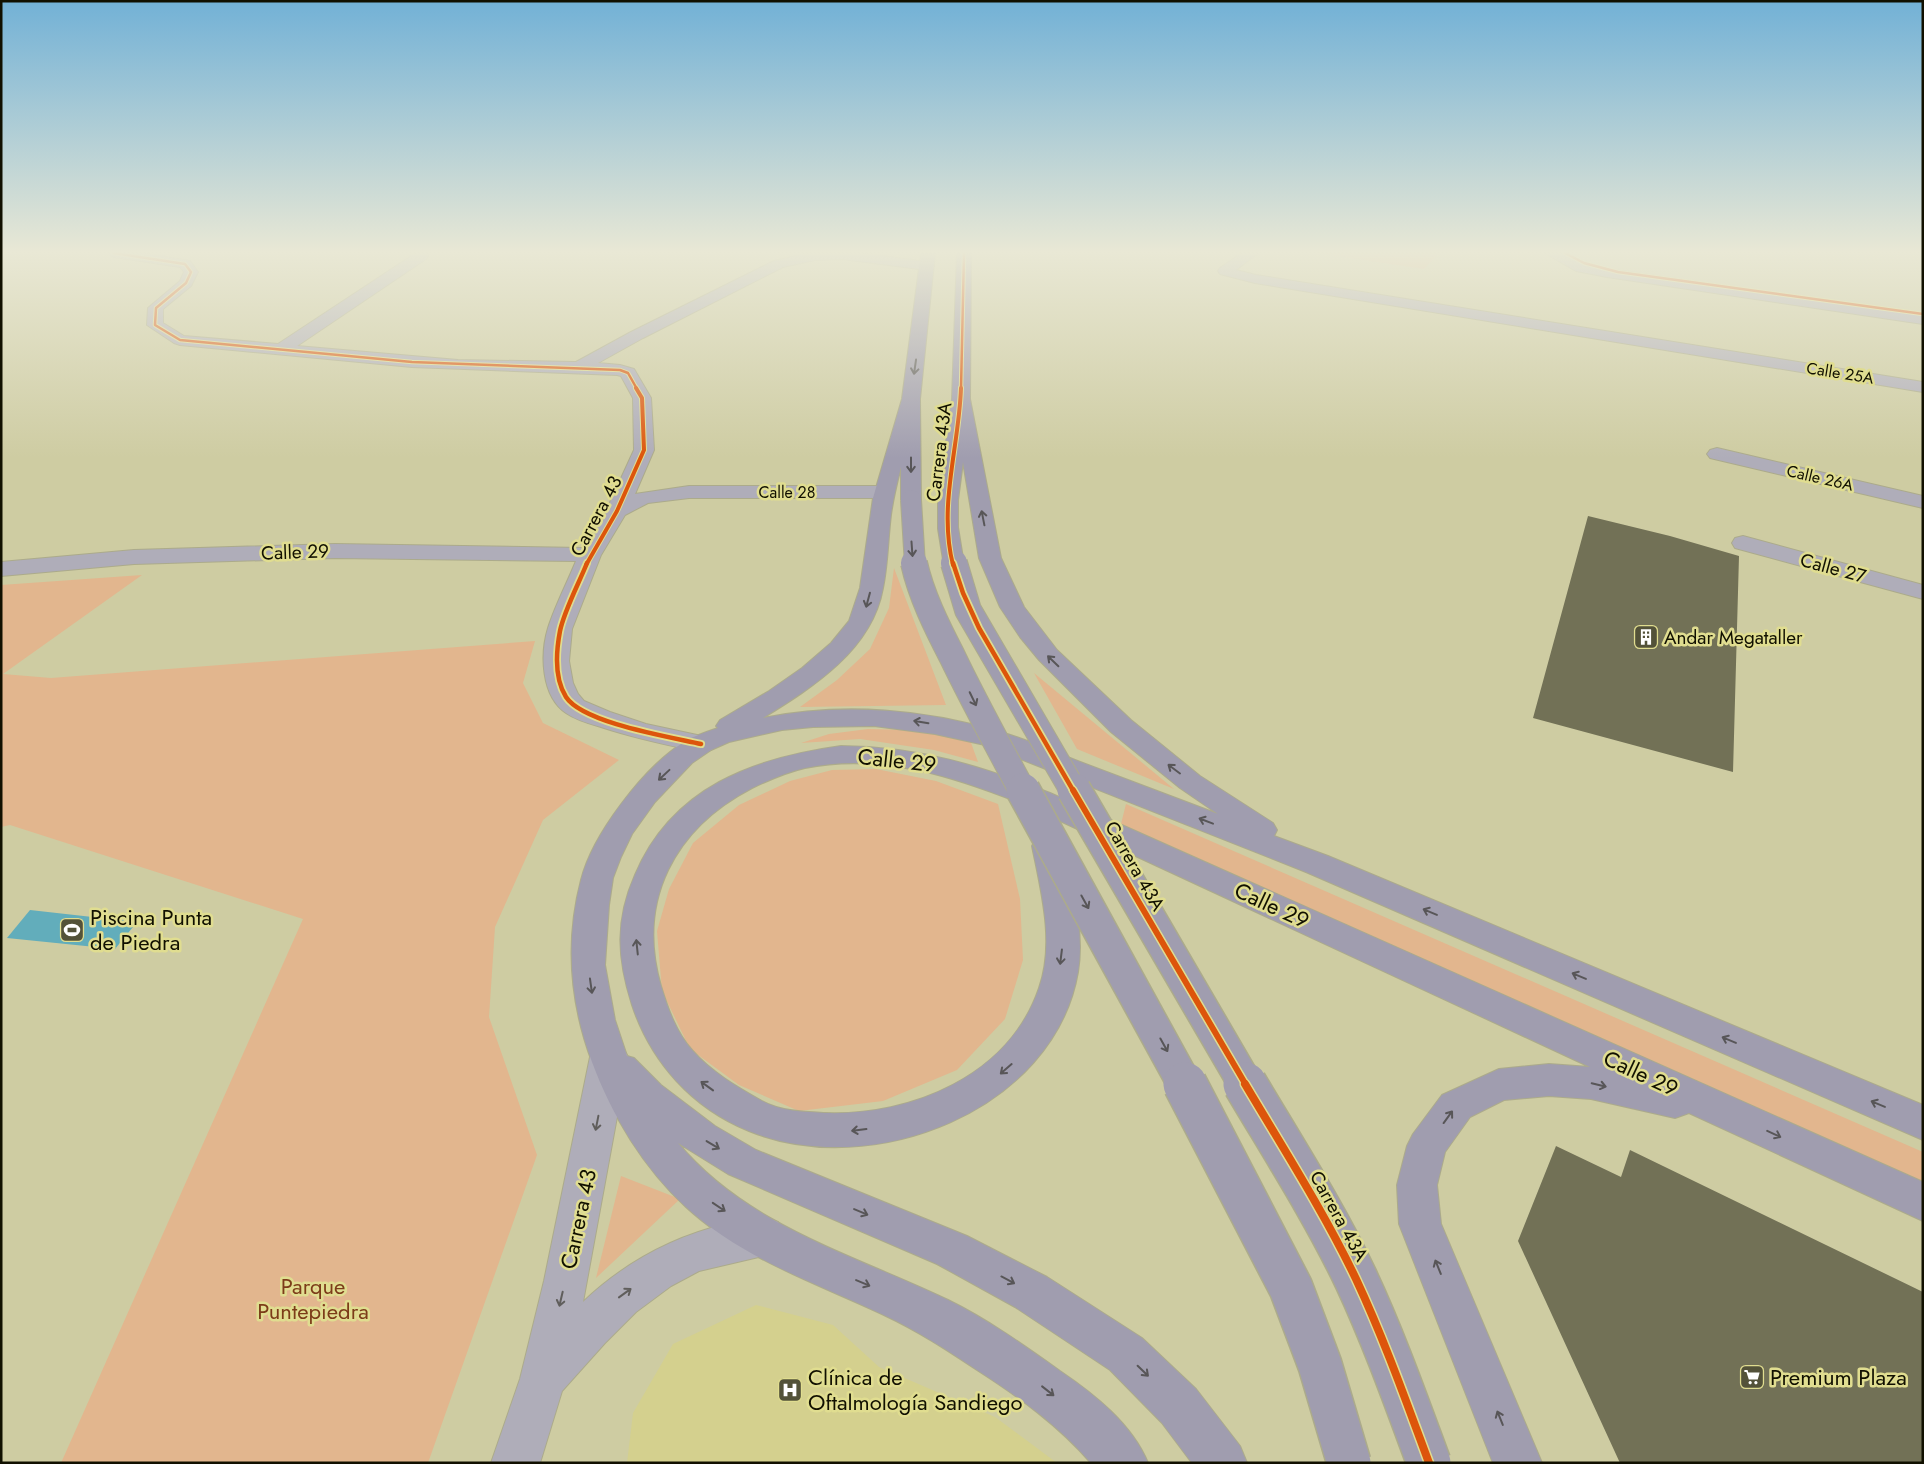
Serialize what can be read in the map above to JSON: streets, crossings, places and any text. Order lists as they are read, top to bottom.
{
  "streets": {
    "main road": ["Carrera 43A", "Calle 29"],
    "street": [
      "Calle 25A",
      "Calle 26A",
      "Calle 28",
      "Carrera 43",
      "Calle 27"
    ]
  },
  "crossings": [
    ["Carrera 43A", "Calle 28"],
    ["Carrera 43A", "Calle 29"],
    ["Calle 28", "Carrera 43"],
    ["Carrera 43", "Calle 29"]
  ],
  "parks": ["Parque Puntepiedra"],
  "places": {
    "building": ["Andar Megataller"],
    "sports": ["Piscina Punta de Piedra"],
    "supermarket": ["Premium Plaza"],
    "hospital": ["Clínica de Oftalmología Sandiego"]
  }
}
